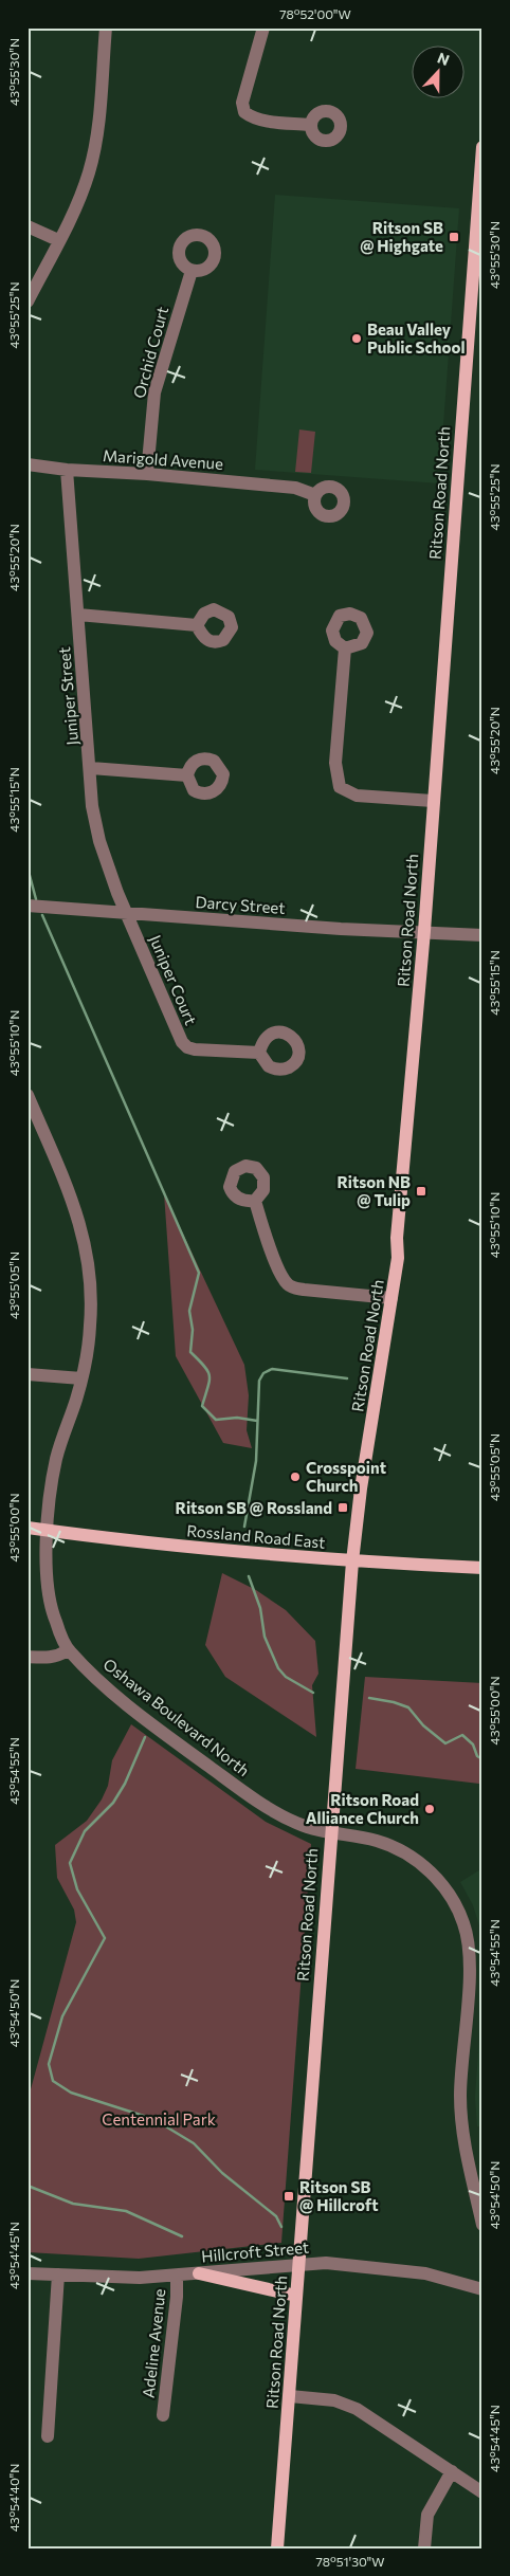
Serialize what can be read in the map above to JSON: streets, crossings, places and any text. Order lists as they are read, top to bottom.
{
  "streets": {
    "main road": ["Ritson Road North", "Rossland Road East"],
    "street": [
      "Orchid Court",
      "Marigold Avenue",
      "Juniper Street",
      "Darcy Street",
      "Juniper Court",
      "Oshawa Boulevard North",
      "Hillcroft Street",
      "Adeline Avenue"
    ]
  },
  "crossings": [
    ["Orchid Court", "Marigold Avenue"],
    ["Marigold Avenue", "Juniper Street"],
    ["Ritson Road North", "Darcy Street"],
    ["Ritson Road North", "Rossland Road East"],
    ["Ritson Road North", "Oshawa Boulevard North"],
    ["Ritson Road North", "Hillcroft Street"],
    ["Juniper Street", "Darcy Street"],
    ["Juniper Street", "Juniper Court"],
    ["Darcy Street", "Juniper Court"],
    ["Rossland Road East", "Oshawa Boulevard North"],
    ["Hillcroft Street", "Adeline Avenue"]
  ],
  "parks": ["Centennial Park"],
  "places": {
    "transit": [
      "Ritson SB @ Highgate",
      "Ritson NB @ Tulip",
      "Ritson SB @ Rossland",
      "Ritson SB @ Hillcroft"
    ],
    "other": ["Beau Valley Public School", "Crosspoint Church", "Ritson Road Alliance Church"]
  },
  "north": "top",
  "coordinates": [
    "78°52'00\"W",
    "43°55'30\"N",
    "43°55'25\"N",
    "43°55'20\"N",
    "43°55'15\"N",
    "43°55'10\"N",
    "43°55'05\"N",
    "43°55'00\"N",
    "43°54'55\"N",
    "43°54'50\"N",
    "43°54'45\"N",
    "43°54'40\"N",
    "78°51'30\"W"
  ]
}
